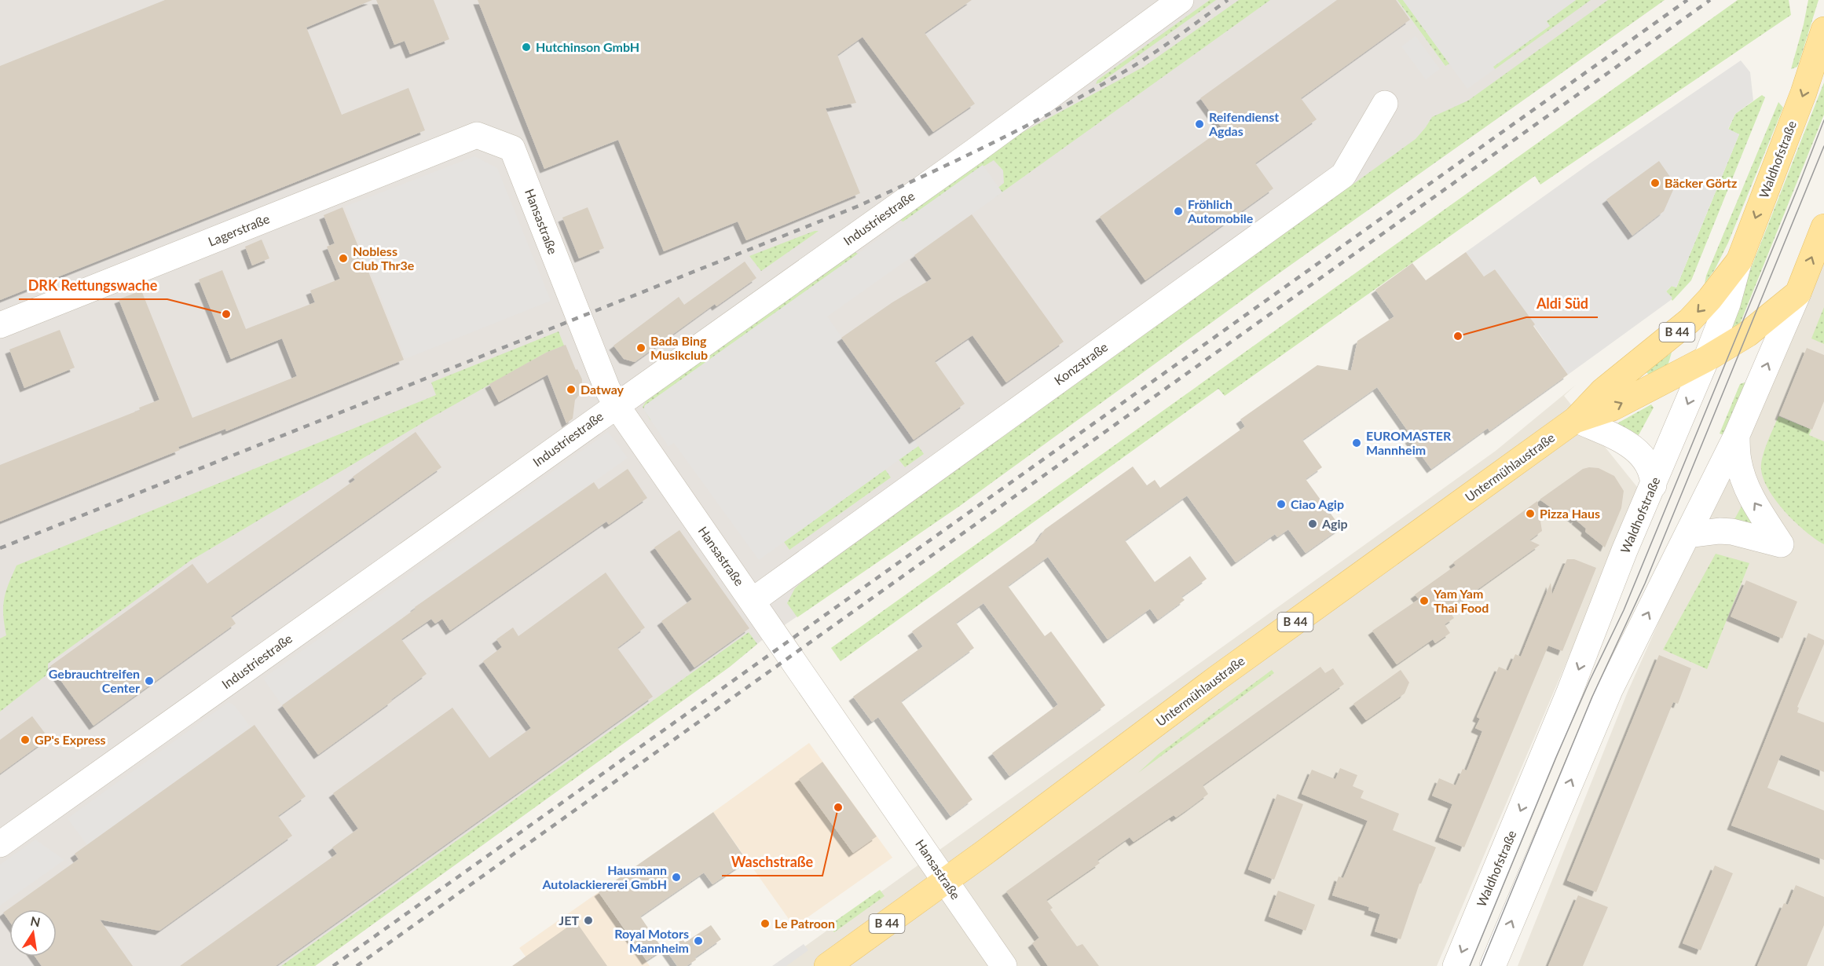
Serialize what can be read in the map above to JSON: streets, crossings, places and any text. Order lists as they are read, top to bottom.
{
  "streets": {
    "main road": ["Waldhofstraße", "B 44", "Untermühlaustraße"],
    "street": [
      "Industriestraße",
      "Hansastraße",
      "Lagerstraße",
      "Konzstraße"
    ]
  },
  "crossings": [
    ["Waldhofstraße", "B 44"],
    ["Waldhofstraße", "Untermühlaustraße"],
    ["Industriestraße", "Hansastraße"],
    ["Hansastraße", "Lagerstraße"],
    ["Hansastraße", "Konzstraße"],
    ["Hansastraße", "Untermühlaustraße"],
    ["B 44", "Untermühlaustraße"]
  ],
  "one_way": ["Waldhofstraße"],
  "places": [
    "Hutchinson GmbH",
    "Reifendienst Agdas",
    "Bäcker Görtz",
    "Fröhlich Automobile",
    "Nobless Club Thr3e",
    "DRK Rettungswache",
    "Aldi Süd",
    "Bada Bing Musikclub",
    "Datway",
    "EUROMASTER Mannheim",
    "Ciao Agip",
    "Pizza Haus",
    "Agip",
    "Yam Yam Thai Food",
    "Gebrauchtreifen Center",
    "GP's Express",
    "Waschstraße",
    "Hausmann Autolackiererei GmbH",
    "JET",
    "Le Patroon",
    "Royal Motors Mannheim"
  ],
  "north": "top"
}
